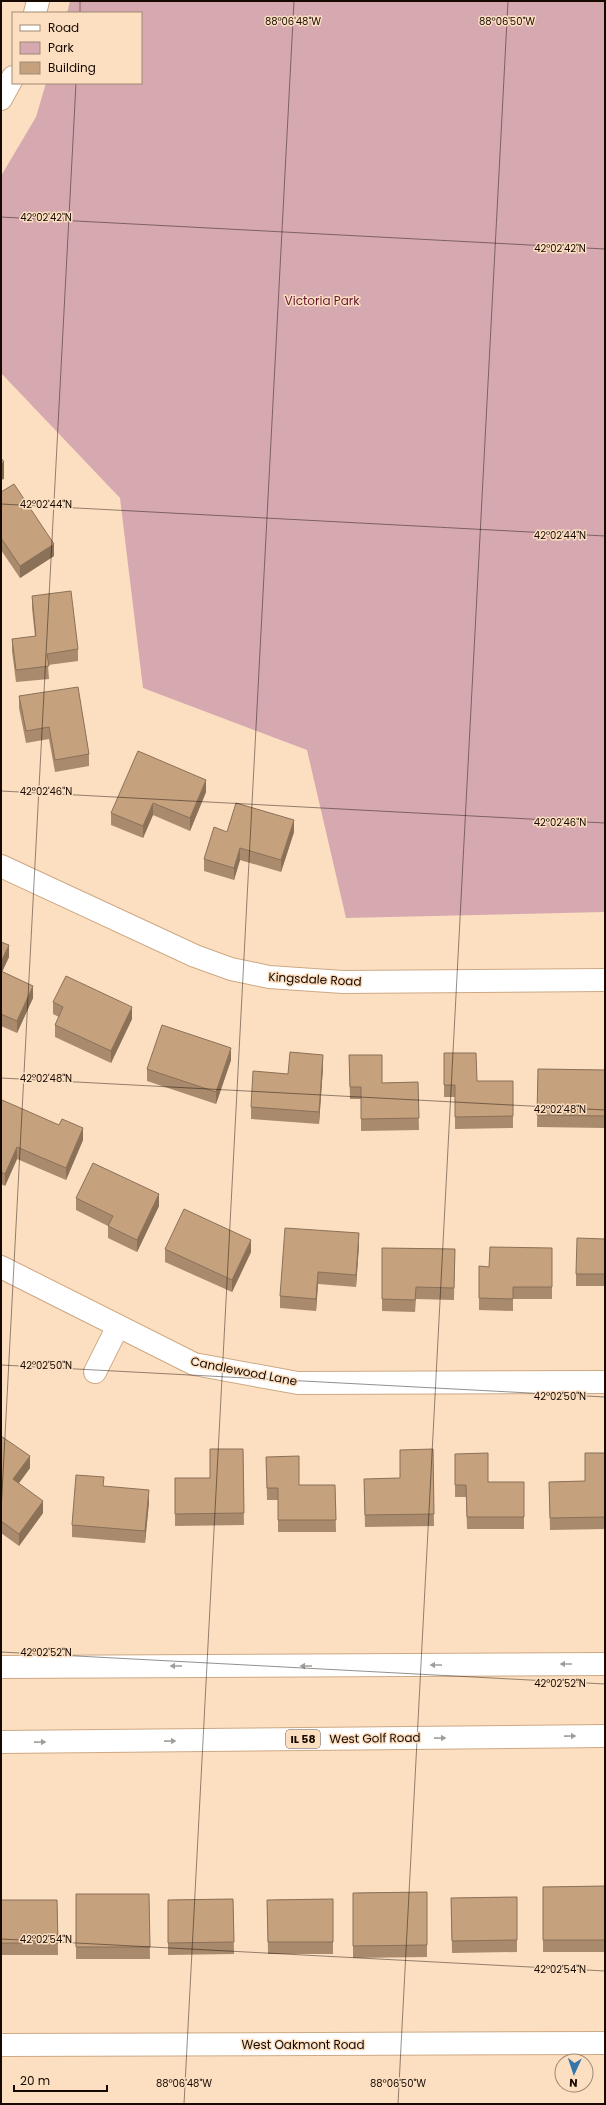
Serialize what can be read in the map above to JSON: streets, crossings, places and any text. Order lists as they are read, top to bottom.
{
  "streets": {
    "street": [
      "Kingsdale Road",
      "Candlewood Lane",
      "West Golf Road",
      "IL 58",
      "West Oakmont Road"
    ]
  },
  "parks": ["Victoria Park"],
  "legend": ["Road", "Park", "Building"],
  "scale_bar": "20 m",
  "north": "bottom",
  "coordinates": [
    "88°06'48\"W",
    "88°06'50\"W",
    "42°02'42\"N",
    "42°02'44\"N",
    "42°02'46\"N",
    "42°02'48\"N",
    "42°02'50\"N",
    "42°02'52\"N",
    "42°02'54\"N"
  ]
}
